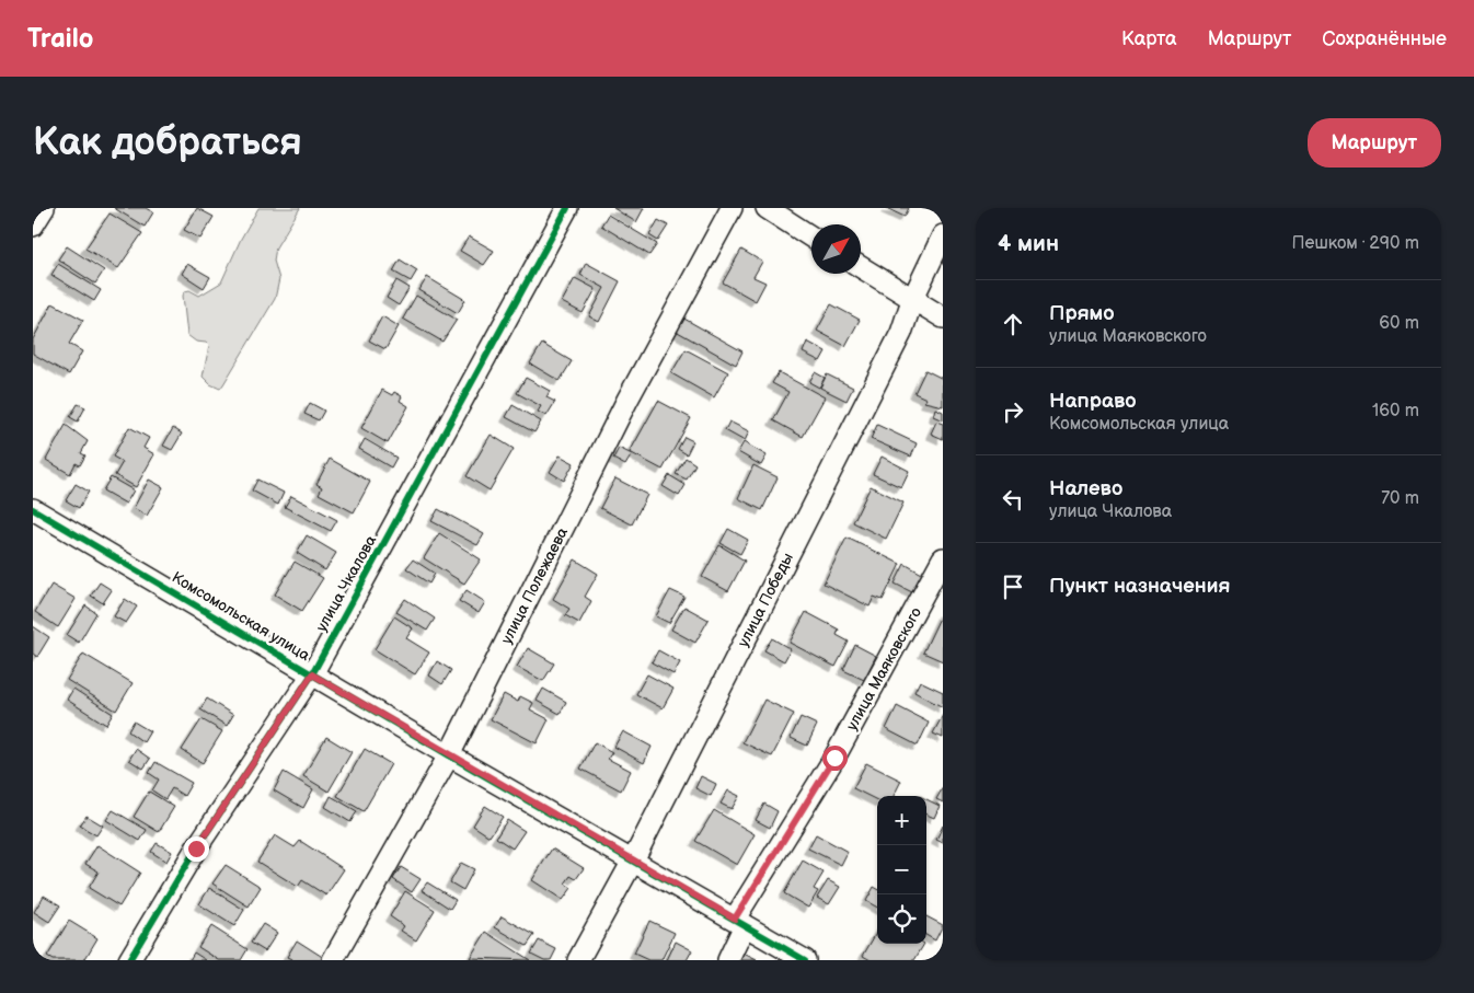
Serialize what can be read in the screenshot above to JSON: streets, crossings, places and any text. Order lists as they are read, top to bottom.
{
  "streets": {
    "street": [
      "улица Чкалова",
      "улица Полежаева",
      "улица Победы",
      "Комсомольская улица",
      "улица Маяковского"
    ]
  },
  "crossings": [
    ["улица Чкалова", "Комсомольская улица"],
    ["улица Полежаева", "Комсомольская улица"],
    ["улица Победы", "Комсомольская улица"],
    ["Комсомольская улица", "улица Маяковского"]
  ],
  "north": "top right",
  "page": {
    "header": "Trailo",
    "nav": ["Карта", "Маршрут", "Сохранённые"],
    "buttons": "Маршрут",
    "title": "Как добраться",
    "heading": ["4 мин", "Пешком · 290 m"],
    "list": [
      ["Прямо", "улица Маяковского", "60 m"],
      ["Направо", "Комсомольская улица", "160 m"],
      ["Налево", "улица Чкалова", "70 m"],
      "Пункт назначения"
    ],
    "map_buttons": ["+", "−"]
  }
}
